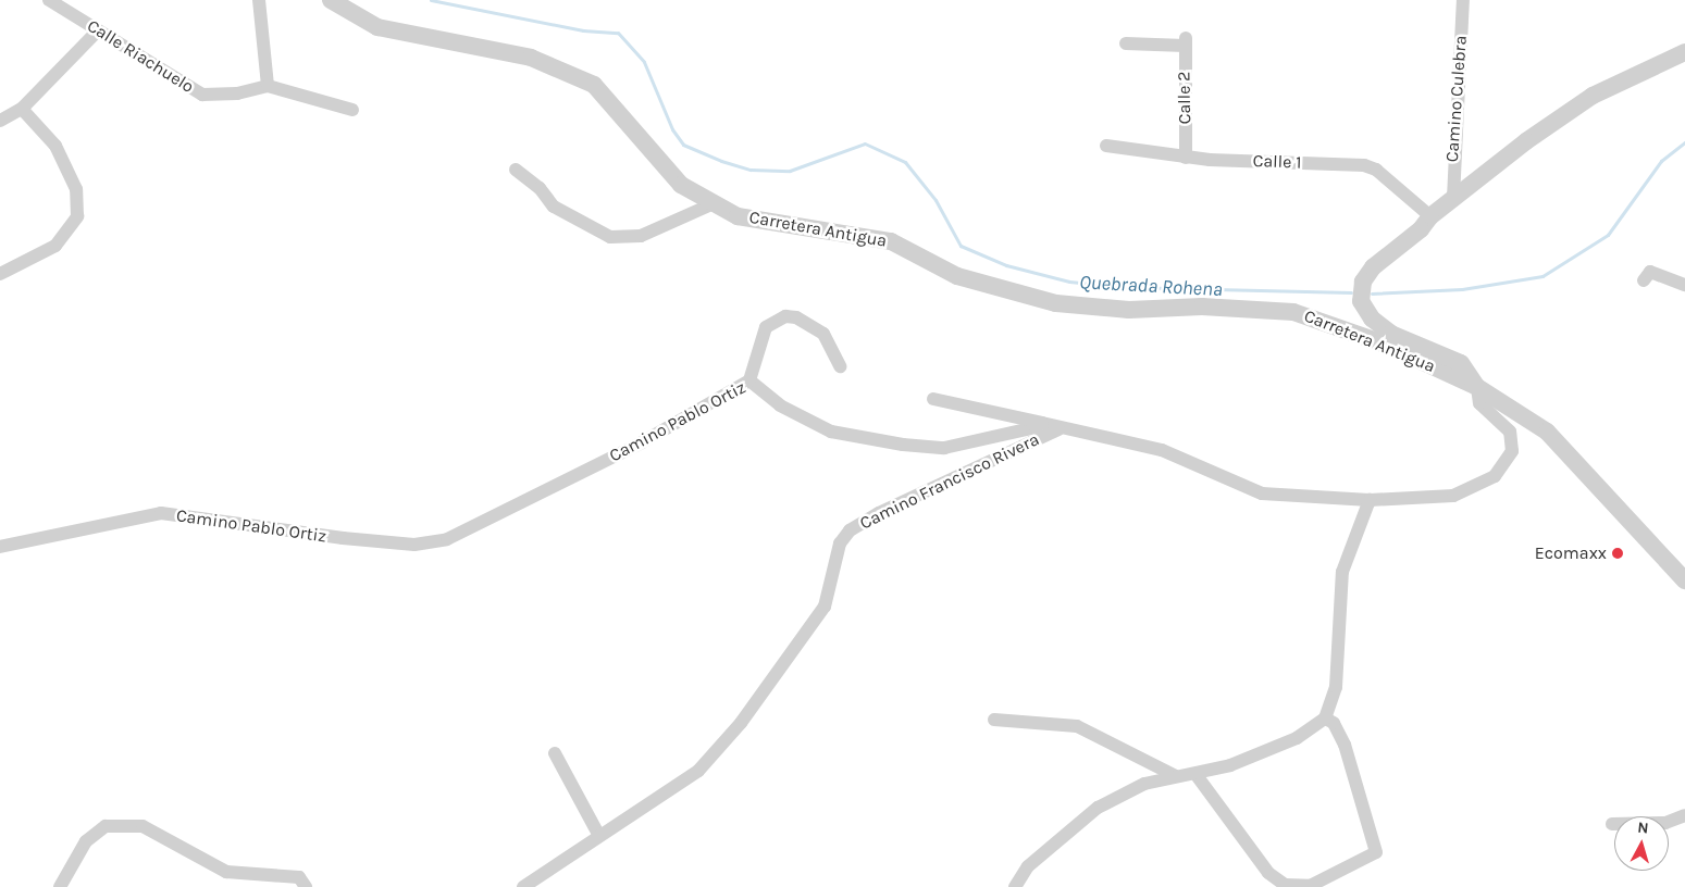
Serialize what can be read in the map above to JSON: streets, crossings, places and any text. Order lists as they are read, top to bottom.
{
  "streets": {
    "street": [
      "Calle Riachuelo",
      "Calle 2",
      "Camino Culebra",
      "Calle 1",
      "Carretera Antigua",
      "Camino Pablo Ortiz",
      "Camino Francisco Rivera"
    ]
  },
  "crossings": [
    ["Calle 2", "Calle 1"]
  ],
  "water": ["Quebrada Rohena"],
  "places": ["Ecomaxx"],
  "north": "top"
}
